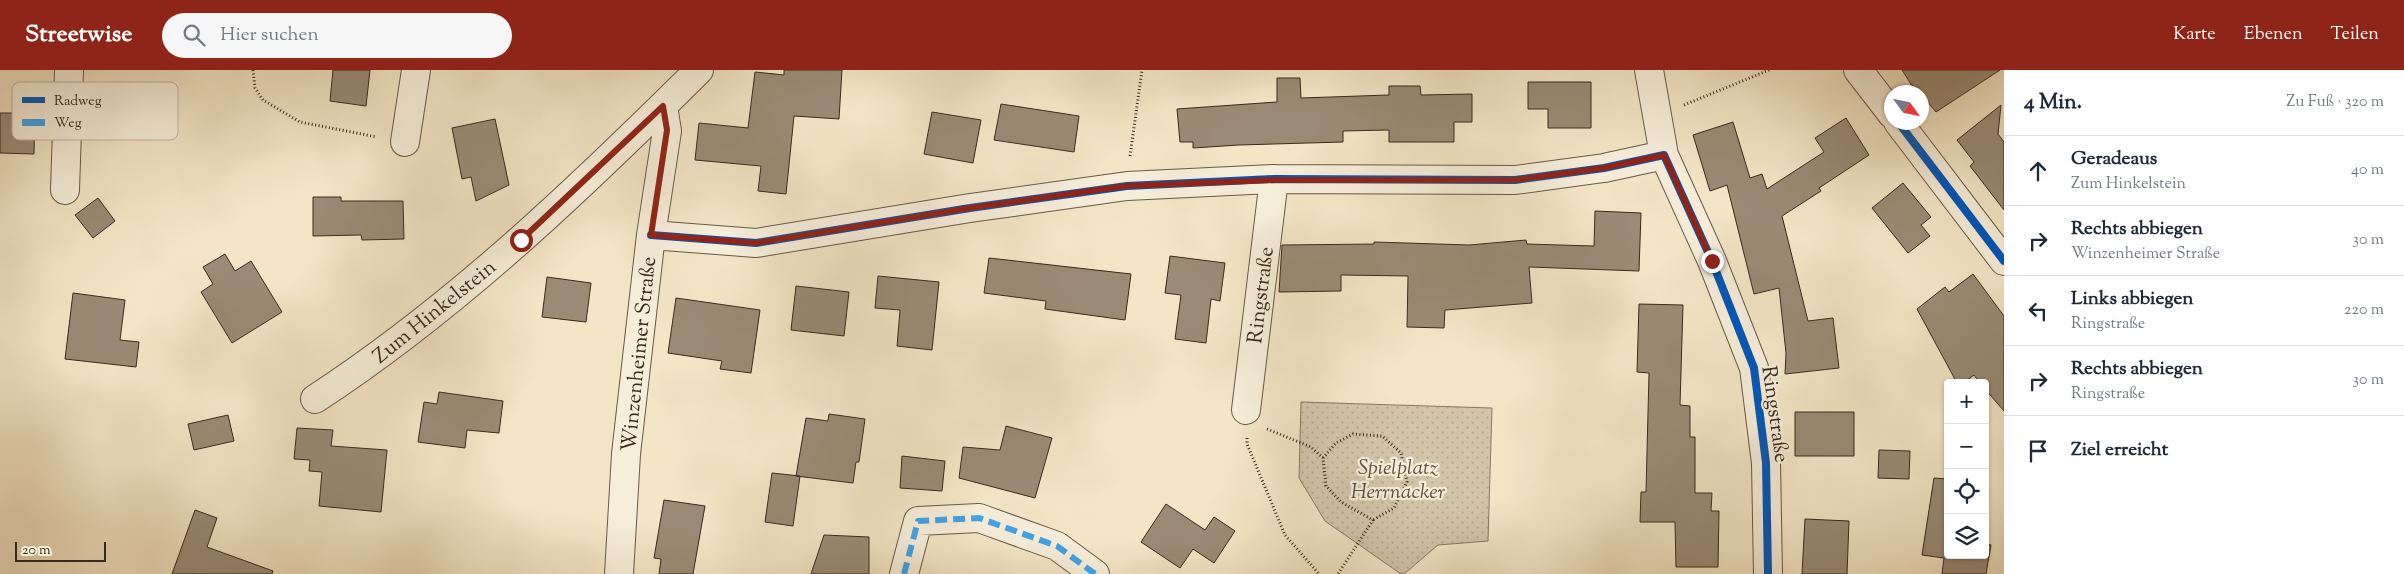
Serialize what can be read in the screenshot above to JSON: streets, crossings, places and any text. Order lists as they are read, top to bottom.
{
  "streets": {
    "street": ["Ringstraße", "Zum Hinkelstein", "Winzenheimer Straße"]
  },
  "crossings": [
    ["Zum Hinkelstein", "Winzenheimer Straße"]
  ],
  "parks": ["Spielplatz Herrnacker"],
  "legend": ["Radweg", "Weg"],
  "scale_bar": "20 m",
  "north": "bottom right",
  "page": {
    "header": "Streetwise",
    "search": "Hier suchen",
    "nav": ["Karte", "Ebenen", "Teilen"],
    "heading": ["4 Min.", "Zu Fuß · 320 m"],
    "list": [
      ["Geradeaus", "Zum Hinkelstein", "40 m"],
      ["Rechts abbiegen", "Winzenheimer Straße", "30 m"],
      ["Links abbiegen", "Ringstraße", "220 m"],
      ["Rechts abbiegen", "Ringstraße", "30 m"],
      "Ziel erreicht"
    ],
    "map_buttons": ["+", "−"],
    "scale": "20 m"
  }
}
